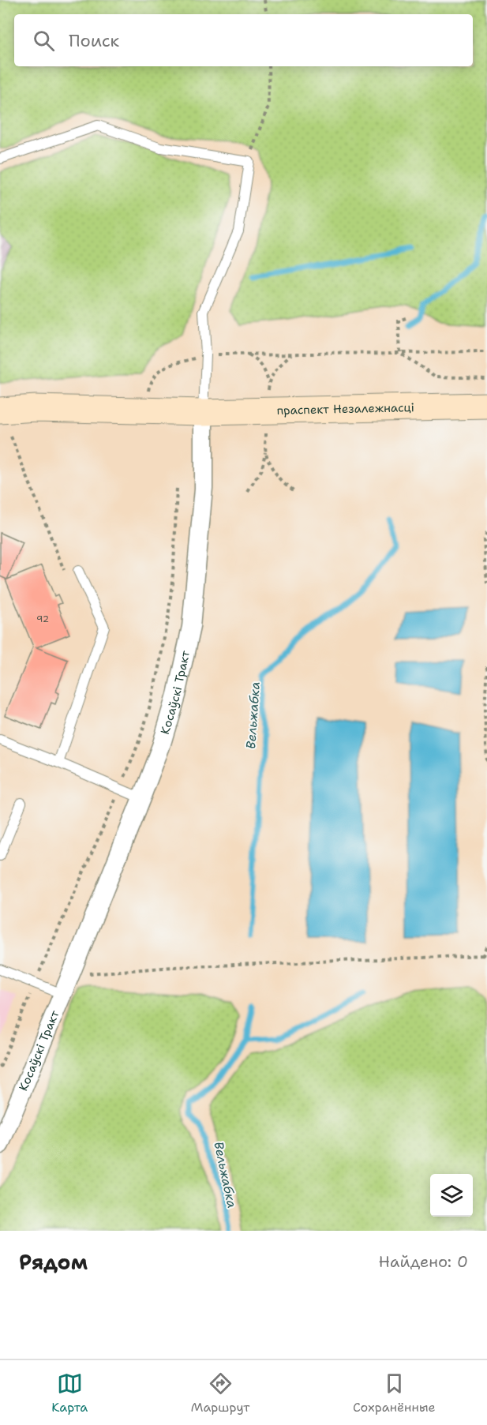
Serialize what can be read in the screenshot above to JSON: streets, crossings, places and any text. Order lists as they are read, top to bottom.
{
  "streets": {
    "main road": ["праспект Незалежнасці"],
    "street": ["Косаўскі Тракт"]
  },
  "crossings": [
    ["праспект Незалежнасці", "Косаўскі Тракт"]
  ],
  "water": ["Вельжабка"],
  "house_numbers": ["92"],
  "page": {
    "search": "Поиск",
    "heading": ["Рядом", "Найдено: 0"],
    "nav": ["Карта", "Маршрут", "Сохранённые"]
  }
}
